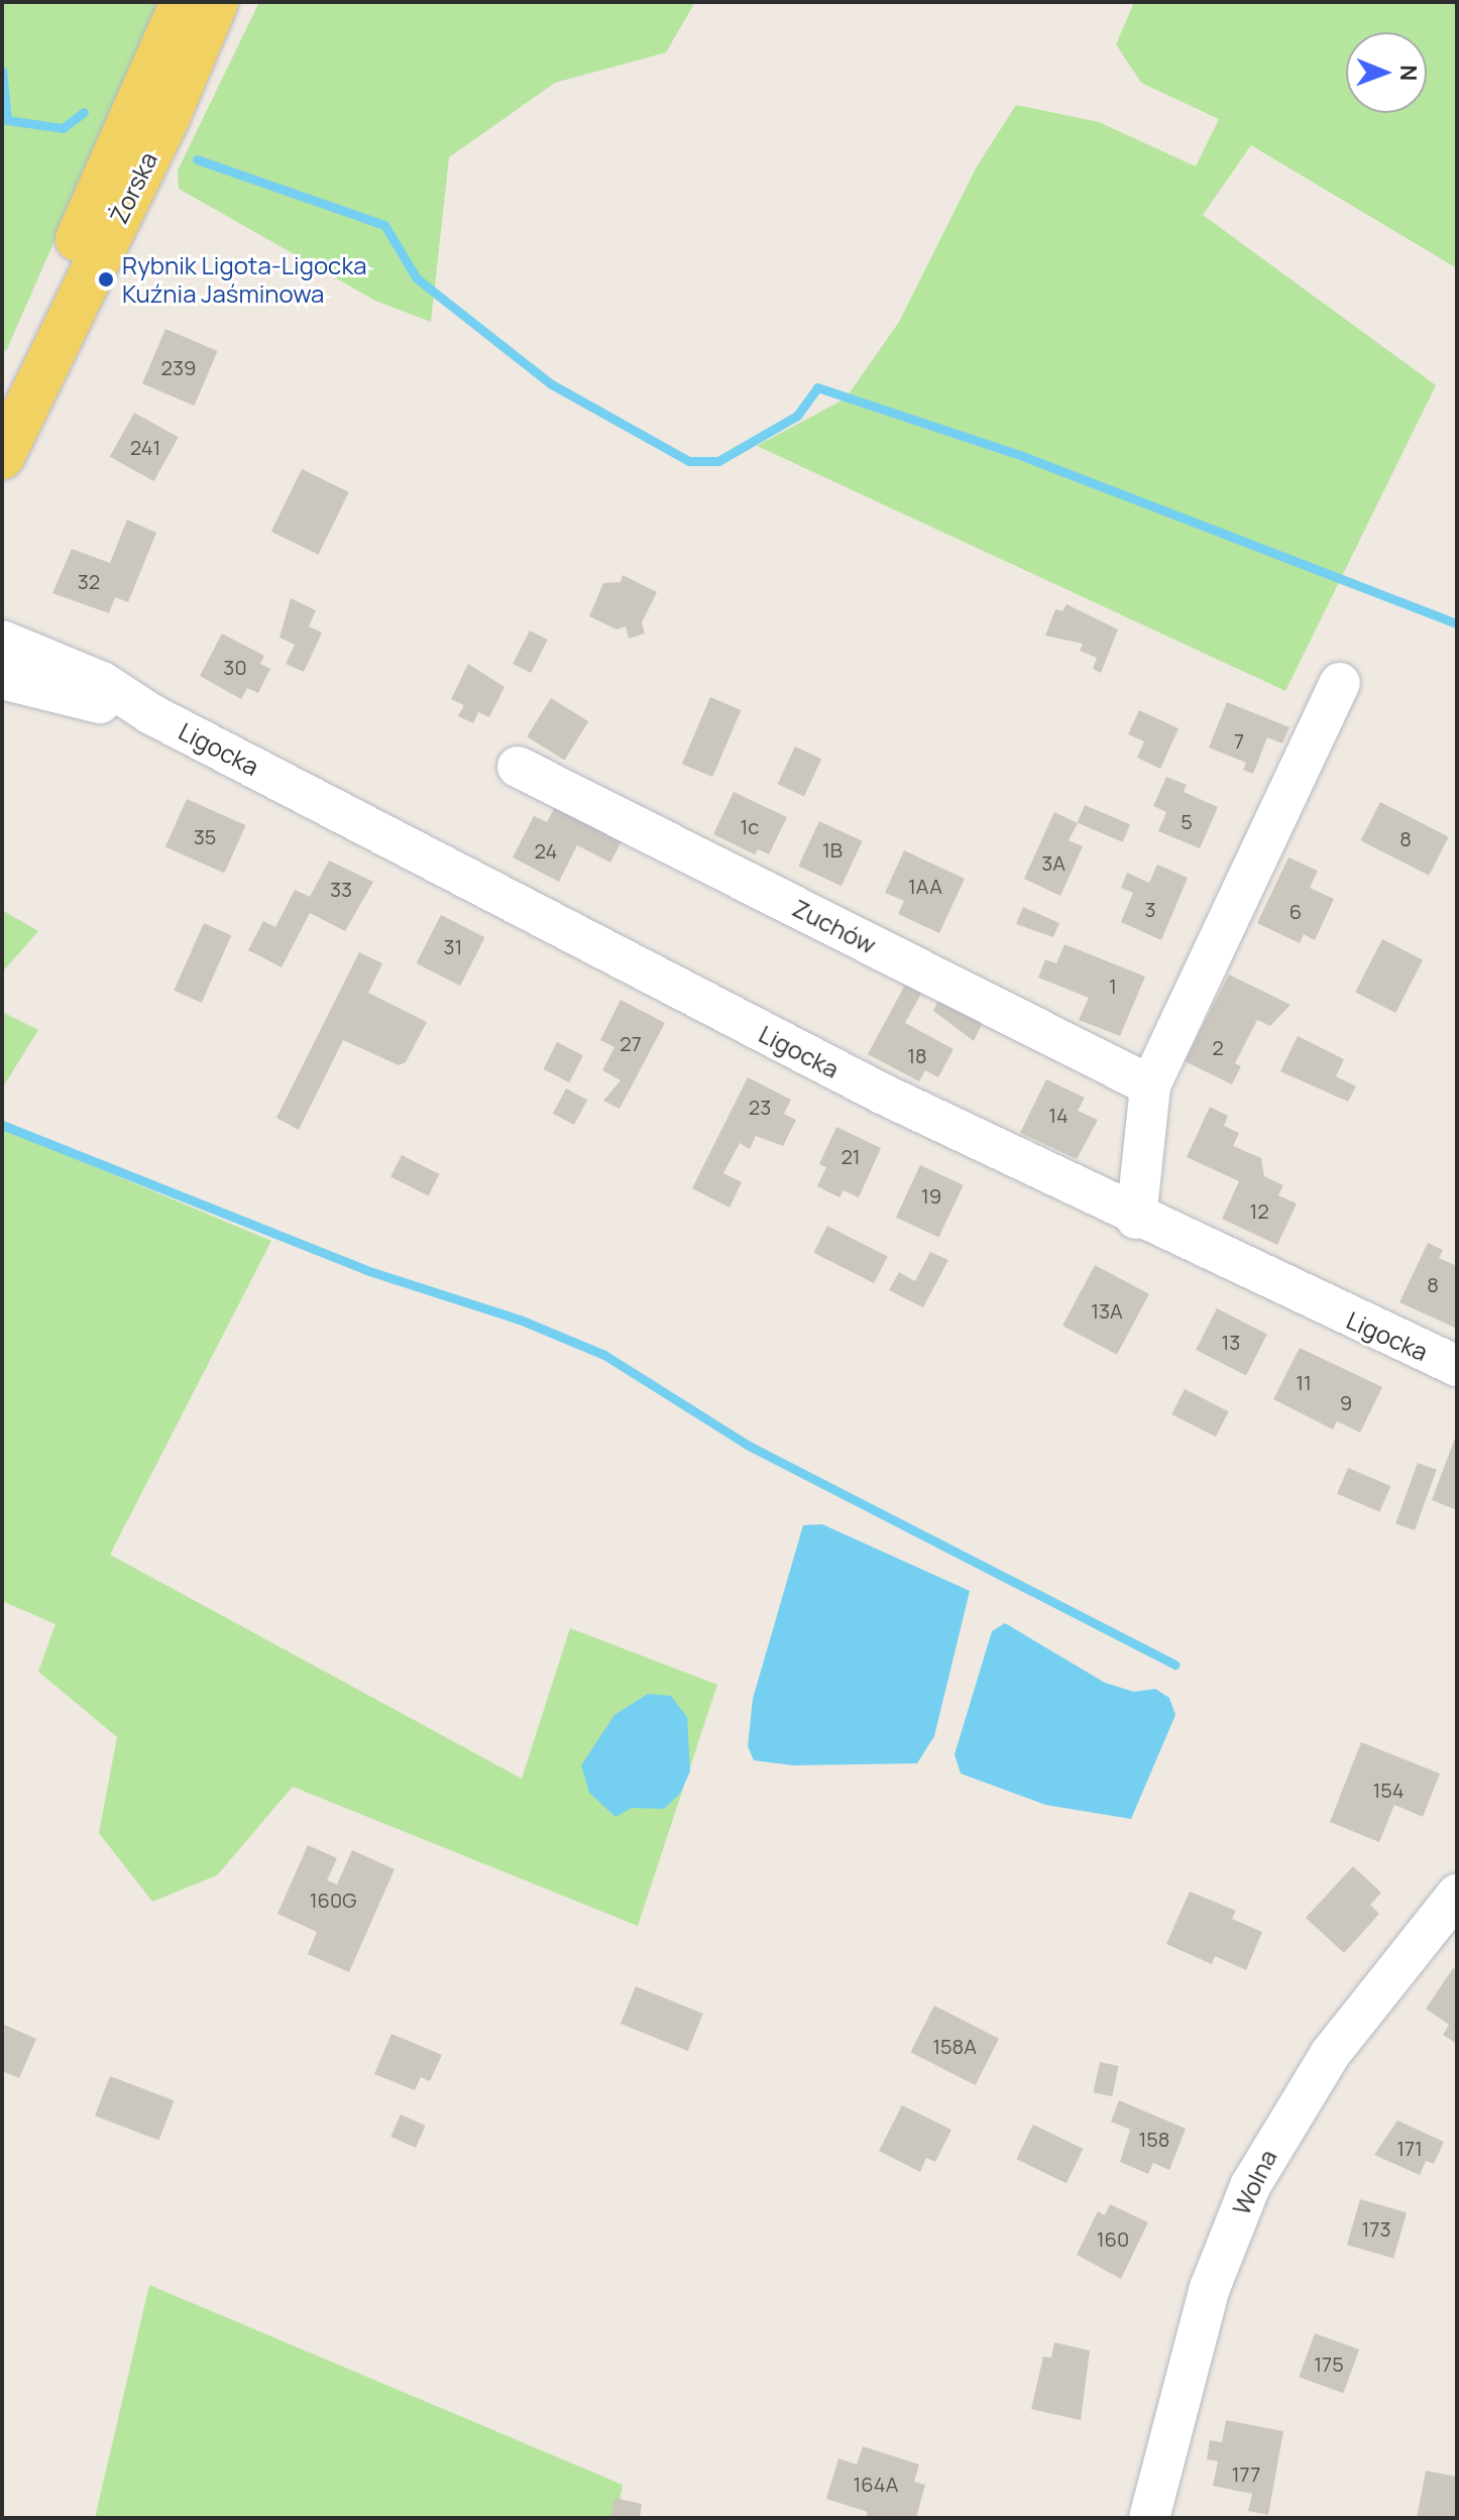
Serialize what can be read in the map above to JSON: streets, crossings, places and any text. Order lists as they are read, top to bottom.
{
  "streets": {
    "main road": ["Żorska"],
    "street": ["Ligocka", "Zuchów", "Wolna"]
  },
  "places": ["Rybnik Ligota-Ligocka Kuźnia Jaśminowa"],
  "house_numbers": [
    "239",
    "241",
    "32",
    "30",
    "7",
    "5",
    "1c",
    "35",
    "8",
    "1B",
    "24",
    "3A",
    "1AA",
    "33",
    "3",
    "6",
    "31",
    "1",
    "27",
    "2",
    "18",
    "23",
    "14",
    "21",
    "19",
    "12",
    "8",
    "13A",
    "13",
    "11",
    "9",
    "154",
    "160G",
    "158A",
    "158",
    "171",
    "173",
    "160",
    "175",
    "177",
    "164A"
  ],
  "north": "right"
}
